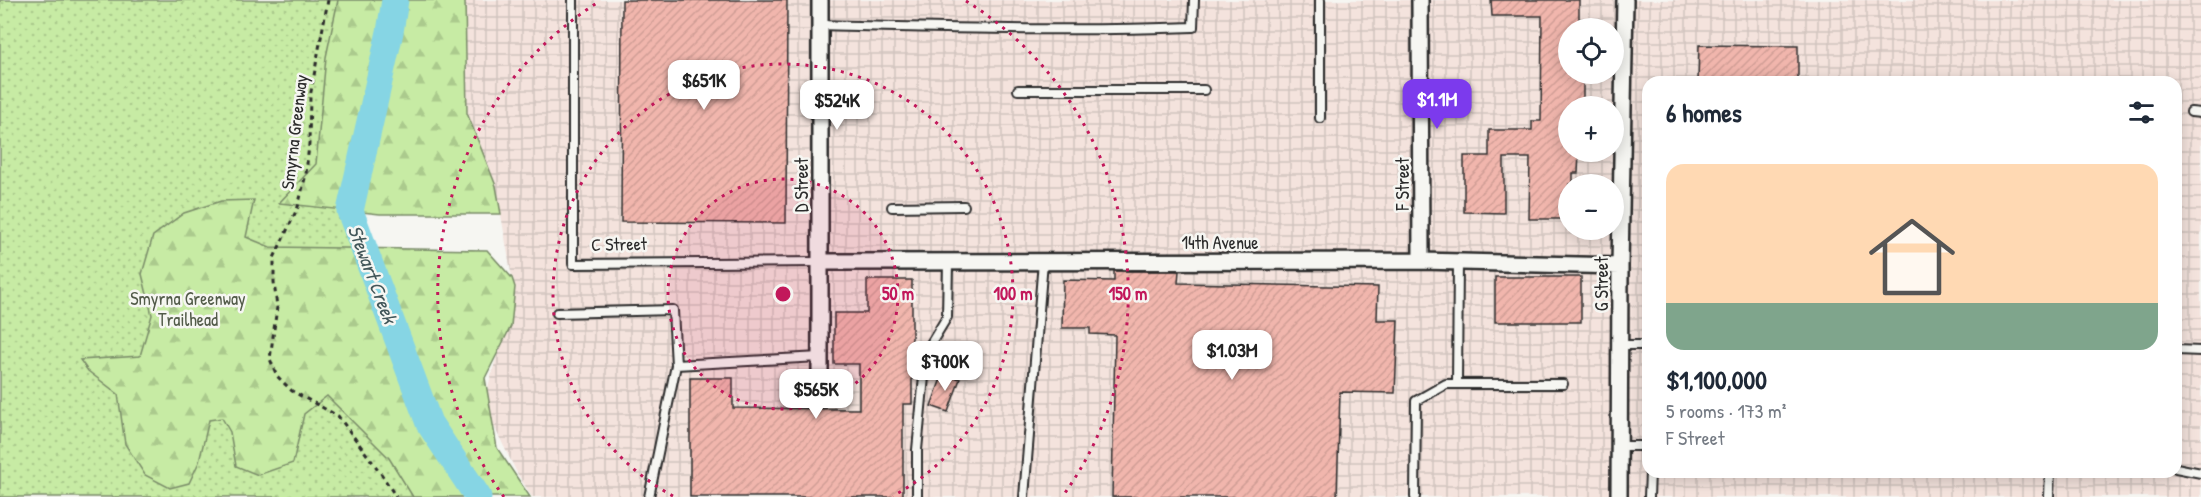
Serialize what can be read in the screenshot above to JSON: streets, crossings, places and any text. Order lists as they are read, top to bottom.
{
  "streets": {
    "street": [
      "F Street",
      "D Street",
      "14th Avenue",
      "G Street"
    ],
    "lane": ["C Street"],
    "path": ["Smyrna Greenway"]
  },
  "crossings": [
    ["F Street", "14th Avenue"],
    ["D Street", "14th Avenue"],
    ["D Street", "C Street"],
    ["14th Avenue", "C Street"],
    ["14th Avenue", "G Street"]
  ],
  "water": ["Stewart Creek"],
  "parks": ["Smyrna Greenway Trailhead"],
  "page": {
    "map_buttons": ["+", "−"],
    "price": [
      "$651K",
      "$1.1M",
      "$524K",
      "$1.03M",
      "$700K",
      "$565K"
    ],
    "heading": "6 homes",
    "list": [
      {
        "name": "$1,100,000",
        "note": "5 rooms · 173 m² · F Street"
      }
    ]
  },
  "rings": ["50 m", "100 m", "150 m"]
}
